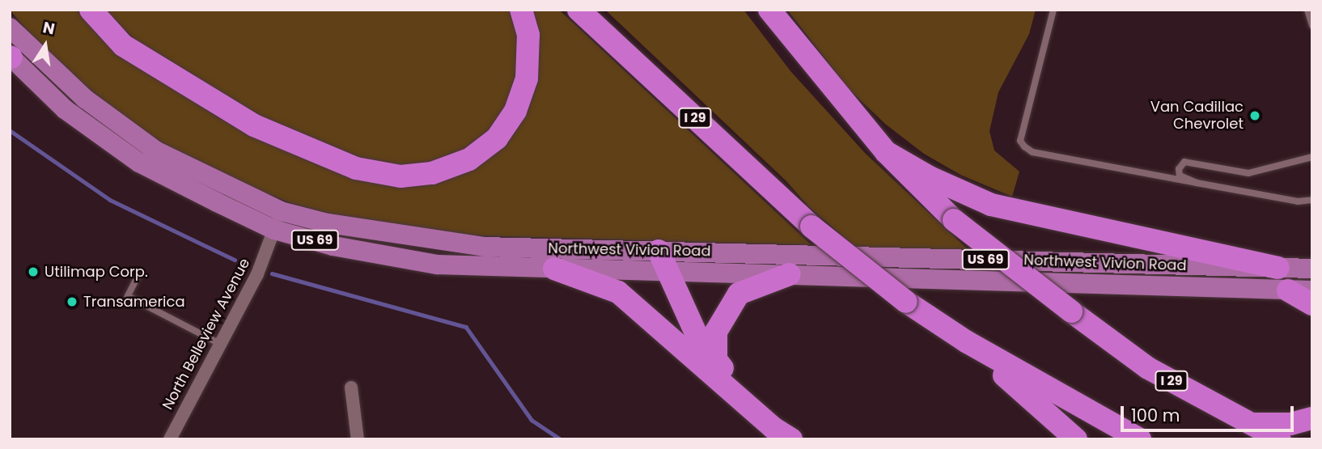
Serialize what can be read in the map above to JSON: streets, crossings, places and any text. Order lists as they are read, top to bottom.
{
  "streets": {
    "highway": ["I 29"],
    "main road": ["US 69", "Northwest Vivion Road"],
    "street": ["North Belleview Avenue"]
  },
  "crossings": [
    ["Northwest Vivion Road", "North Belleview Avenue"]
  ],
  "places": ["Van Cadillac Chevrolet", "Utilimap Corp.", "Transamerica"],
  "scale_bar": "100 m",
  "north": "top"
}
